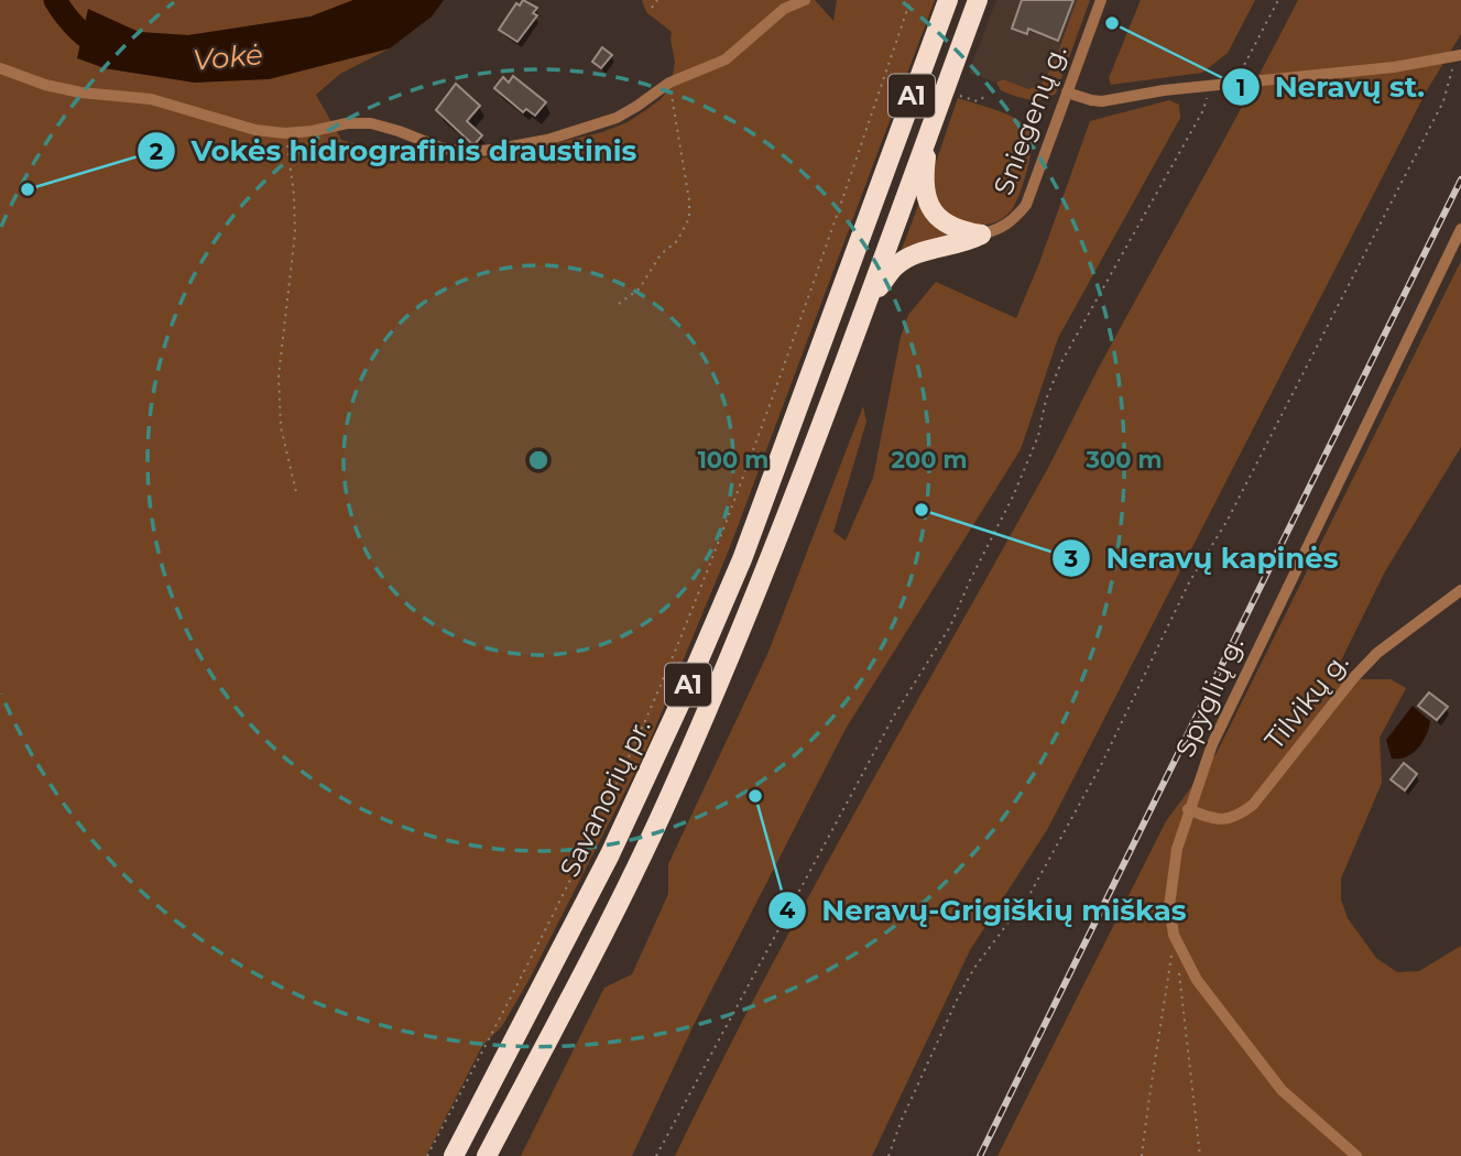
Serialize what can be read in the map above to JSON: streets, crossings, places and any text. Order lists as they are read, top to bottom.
{
  "streets": {
    "highway": ["A1", "Savanorių pr."],
    "street": ["Sniegenų g.", "Spyglių g.", "Tilvikų g."]
  },
  "crossings": [
    ["Spyglių g.", "Tilvikų g."]
  ],
  "water": ["Vokė"],
  "places": [
    "Neravų st.",
    "Vokės hidrografinis draustinis",
    "Neravų kapinės",
    "Neravų-Grigiškių miškas"
  ],
  "rings": ["100 m", "200 m", "300 m"]
}
